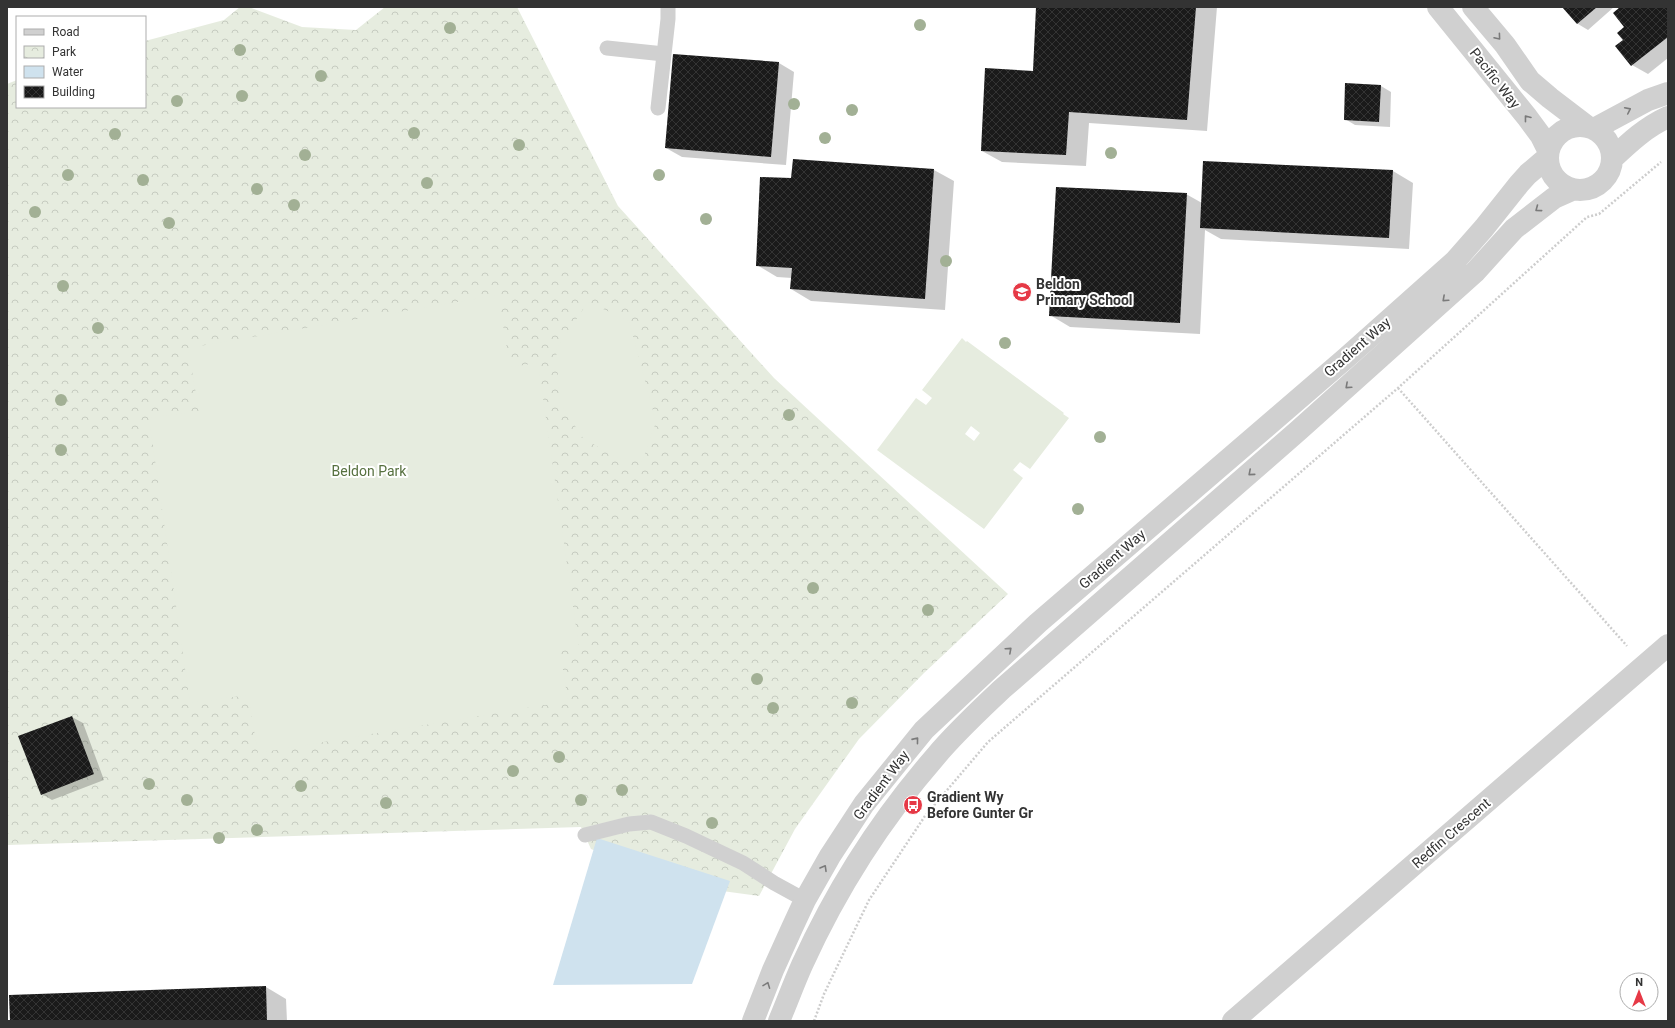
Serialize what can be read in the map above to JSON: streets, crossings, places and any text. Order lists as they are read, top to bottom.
{
  "streets": {
    "street": ["Pacific Way", "Gradient Way", "Redfin Crescent"]
  },
  "crossings": [
    ["Pacific Way", "Gradient Way"]
  ],
  "parks": ["Beldon Park"],
  "places": {
    "school or university": ["Beldon Primary School"],
    "bus stop": ["Gradient Wy Before Gunter Gr"]
  },
  "legend": [
    "Road",
    "Park",
    "Water",
    "Building"
  ],
  "north": "top"
}
